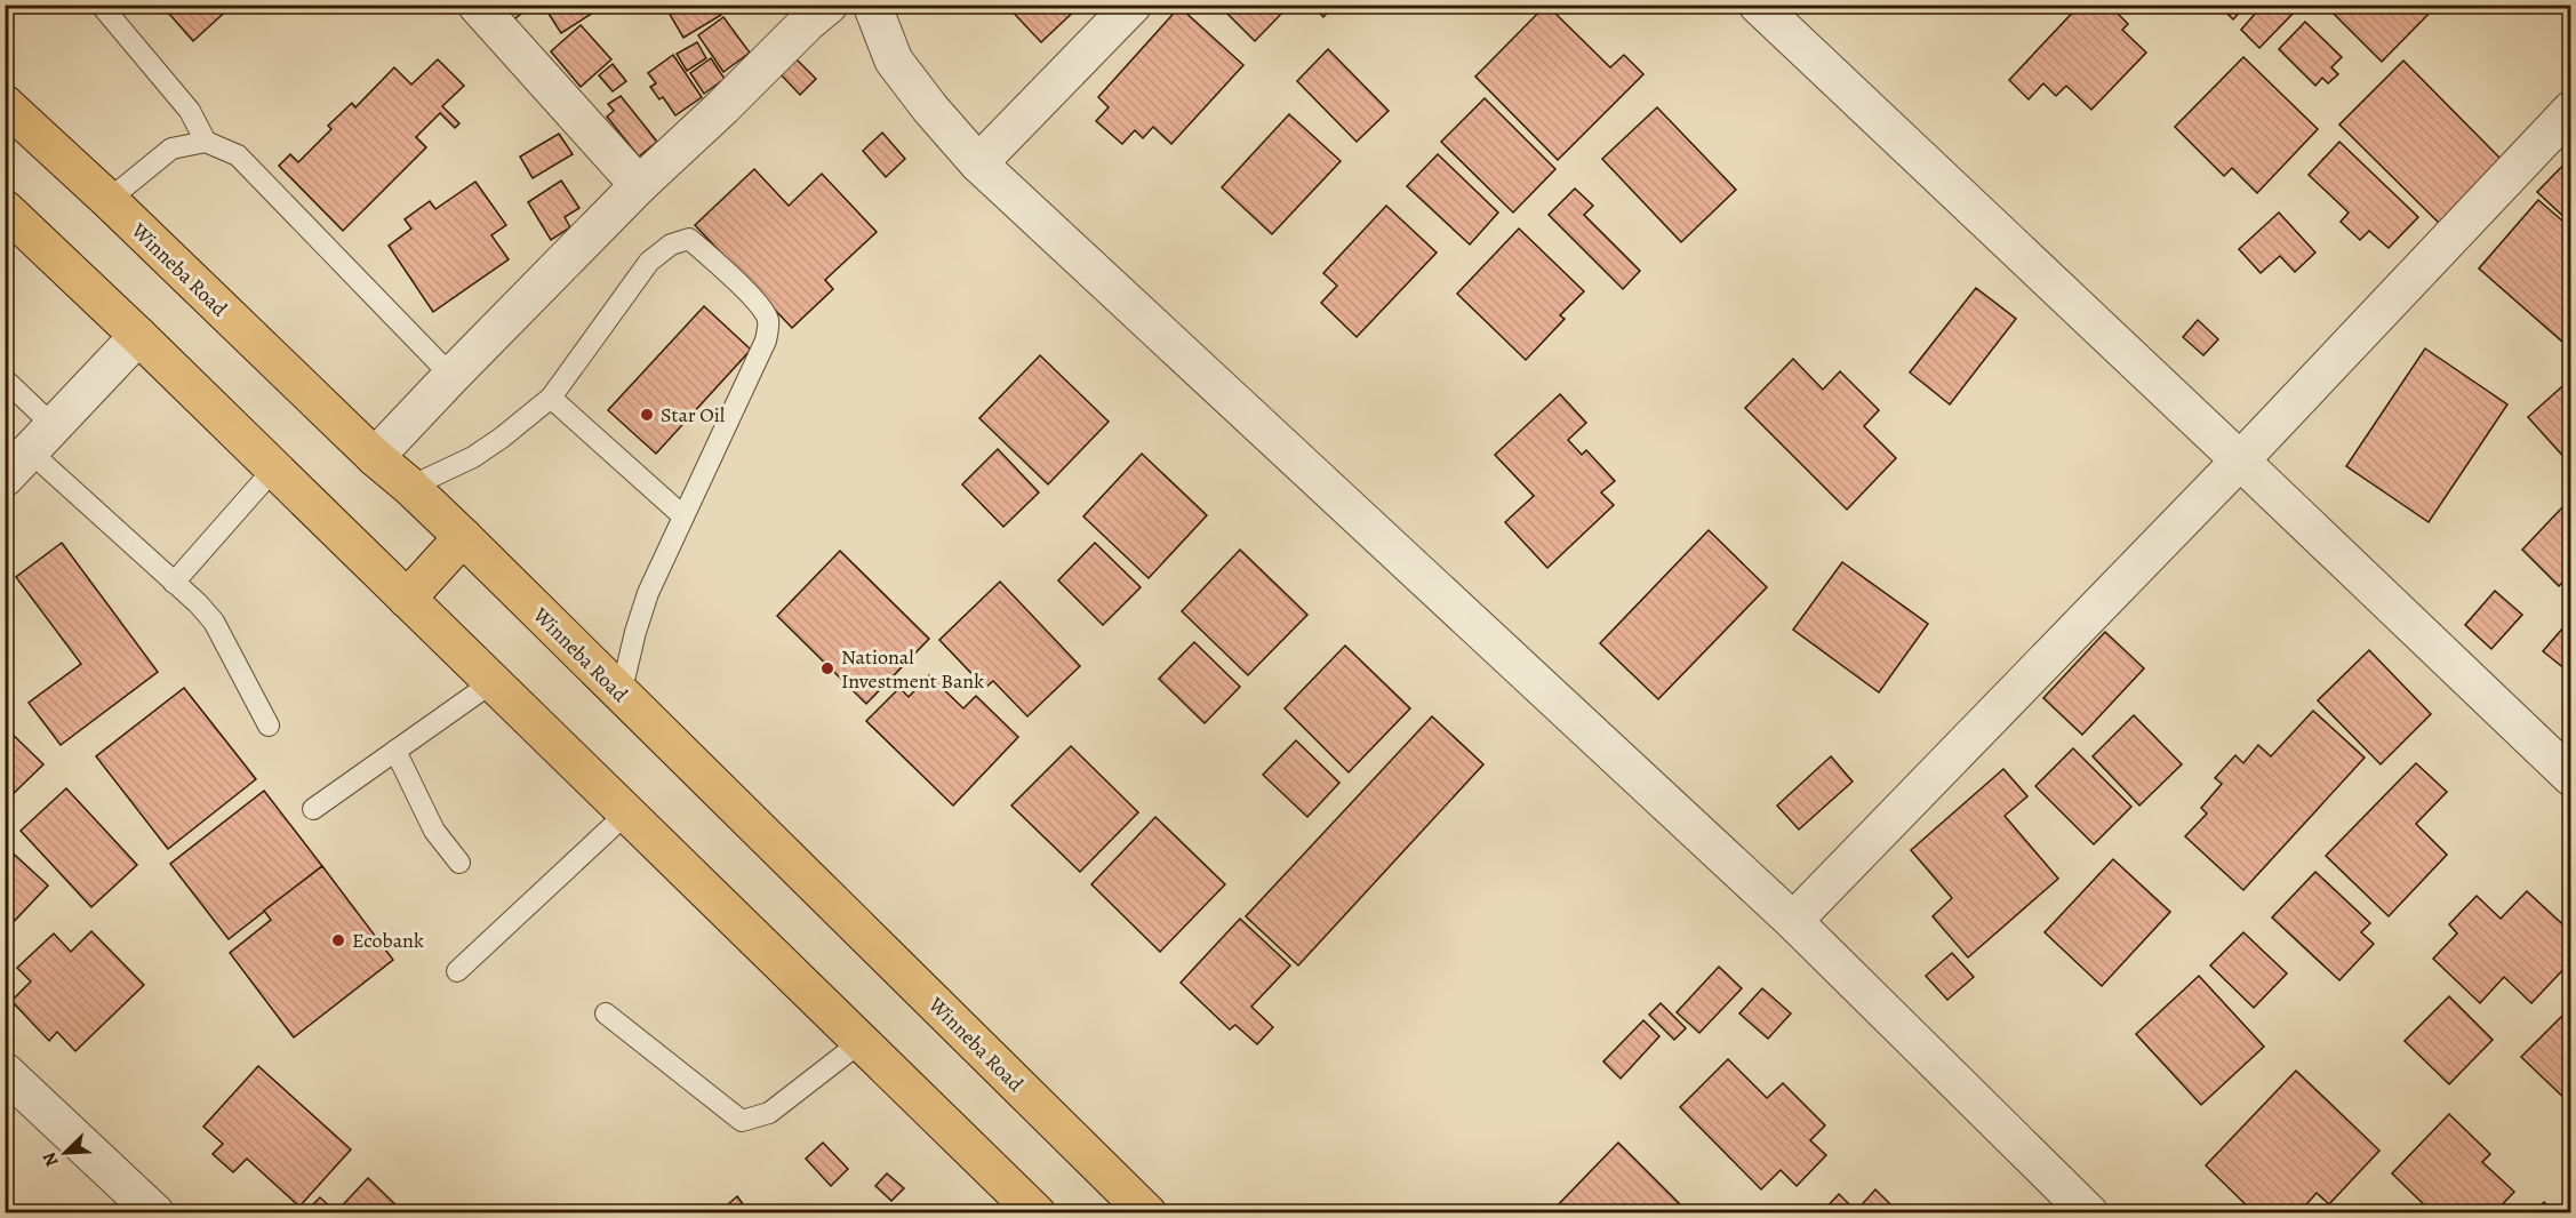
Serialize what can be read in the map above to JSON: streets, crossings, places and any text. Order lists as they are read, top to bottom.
{
  "streets": {
    "highway": ["Winneba Road"]
  },
  "places": ["Star Oil", "National Investment Bank", "Ecobank"],
  "north": "bottom left"
}
